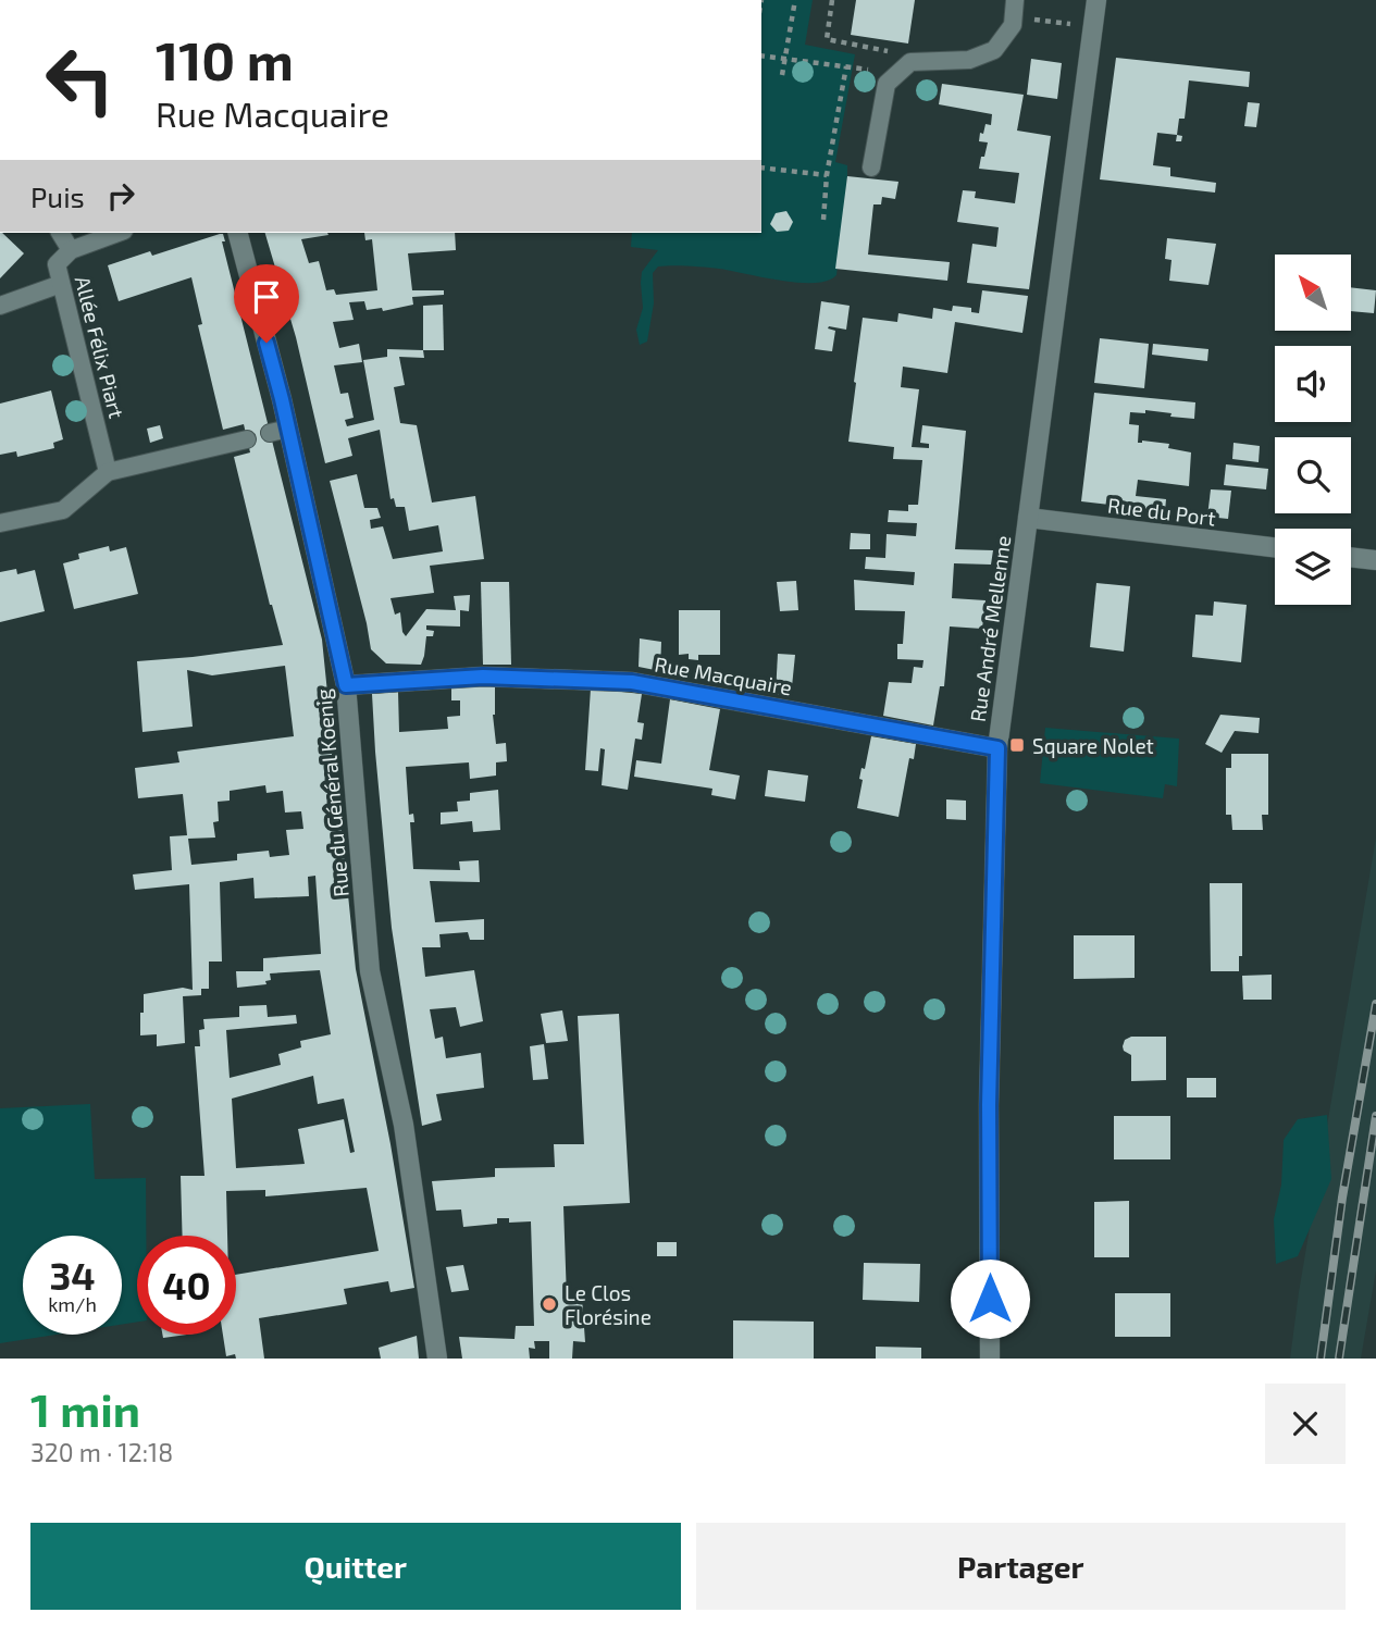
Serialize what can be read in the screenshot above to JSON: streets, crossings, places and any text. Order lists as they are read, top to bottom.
{
  "streets": {
    "street": [
      "Rue du Port",
      "Rue André Mellenne",
      "Rue Macquaire",
      "Rue du Général Koenig"
    ],
    "lane": ["Allée Félix Piart"]
  },
  "crossings": [
    ["Rue du Port", "Rue André Mellenne"],
    ["Rue André Mellenne", "Rue Macquaire"],
    ["Rue Macquaire", "Rue du Général Koenig"]
  ],
  "places": {
    "transit": ["Square Nolet"],
    "other": ["Le Clos Florésine"]
  },
  "north": "top left",
  "page": {
    "turn": ["110 m", "Rue Macquaire"],
    "then": "Puis",
    "speed": "34 km/h",
    "limit": "40",
    "heading": ["1 min", "320 m · 12:18"],
    "buttons": ["Quitter", "Partager"]
  }
}
